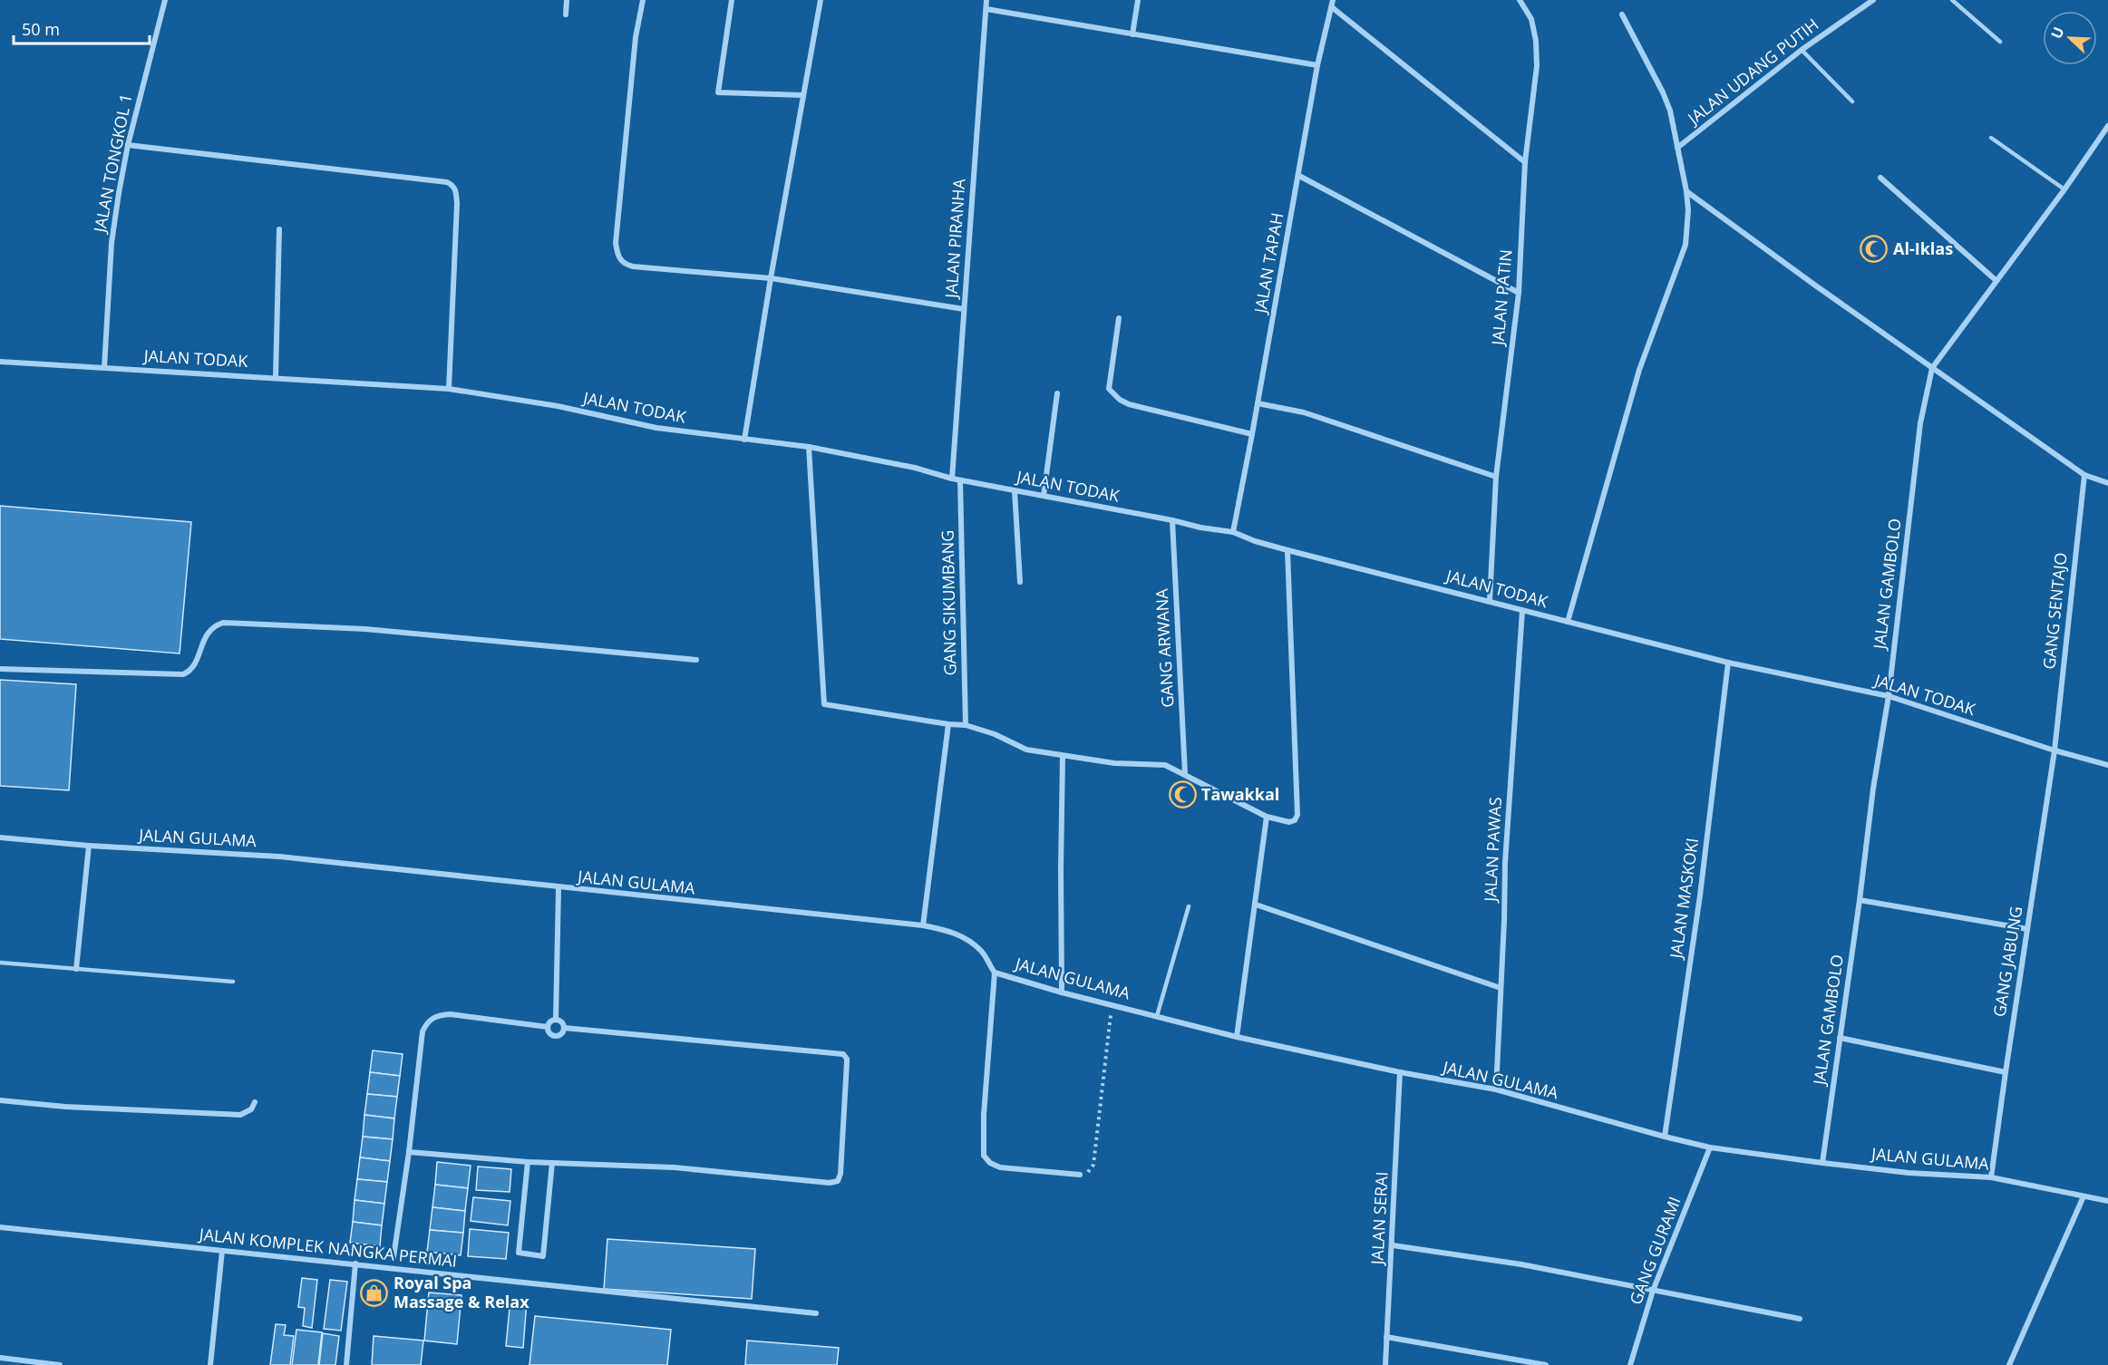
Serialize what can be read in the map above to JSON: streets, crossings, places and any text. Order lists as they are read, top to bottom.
{
  "streets": {
    "street": [
      "JALAN UDANG PUTIH",
      "JALAN TONGKOL 1",
      "JALAN PIRANHA",
      "JALAN TAPAH",
      "JALAN PATIN",
      "JALAN TODAK",
      "JALAN GAMBOLO",
      "GANG SIKUMBANG",
      "GANG SENTAJO",
      "GANG ARWANA",
      "JALAN GULAMA",
      "JALAN PAWAS",
      "JALAN MASKOKI",
      "GANG JABUNG",
      "JALAN SERAI",
      "JALAN KOMPLEK NANGKA PERMAI",
      "GANG GURAMI"
    ]
  },
  "crossings": [
    ["JALAN TONGKOL 1", "JALAN TODAK"],
    ["JALAN PIRANHA", "JALAN TODAK"],
    ["JALAN TAPAH", "JALAN TODAK"],
    ["JALAN PATIN", "JALAN TODAK"],
    ["JALAN TODAK", "JALAN GAMBOLO"],
    ["JALAN TODAK", "GANG SIKUMBANG"],
    ["JALAN TODAK", "GANG SENTAJO"],
    ["JALAN TODAK", "GANG ARWANA"],
    ["JALAN TODAK", "JALAN PAWAS"],
    ["JALAN TODAK", "JALAN MASKOKI"],
    ["JALAN TODAK", "GANG JABUNG"],
    ["JALAN GAMBOLO", "JALAN GULAMA"],
    ["GANG SENTAJO", "GANG JABUNG"],
    ["JALAN GULAMA", "JALAN PAWAS"],
    ["JALAN GULAMA", "JALAN MASKOKI"],
    ["JALAN GULAMA", "GANG JABUNG"],
    ["JALAN GULAMA", "JALAN SERAI"],
    ["JALAN GULAMA", "GANG GURAMI"]
  ],
  "places": {
    "mosque": ["Al-Iklas", "Tawakkal"],
    "shop": ["Royal Spa Massage & Relax"]
  },
  "scale_bar": "50 m",
  "north": "top left"
}
